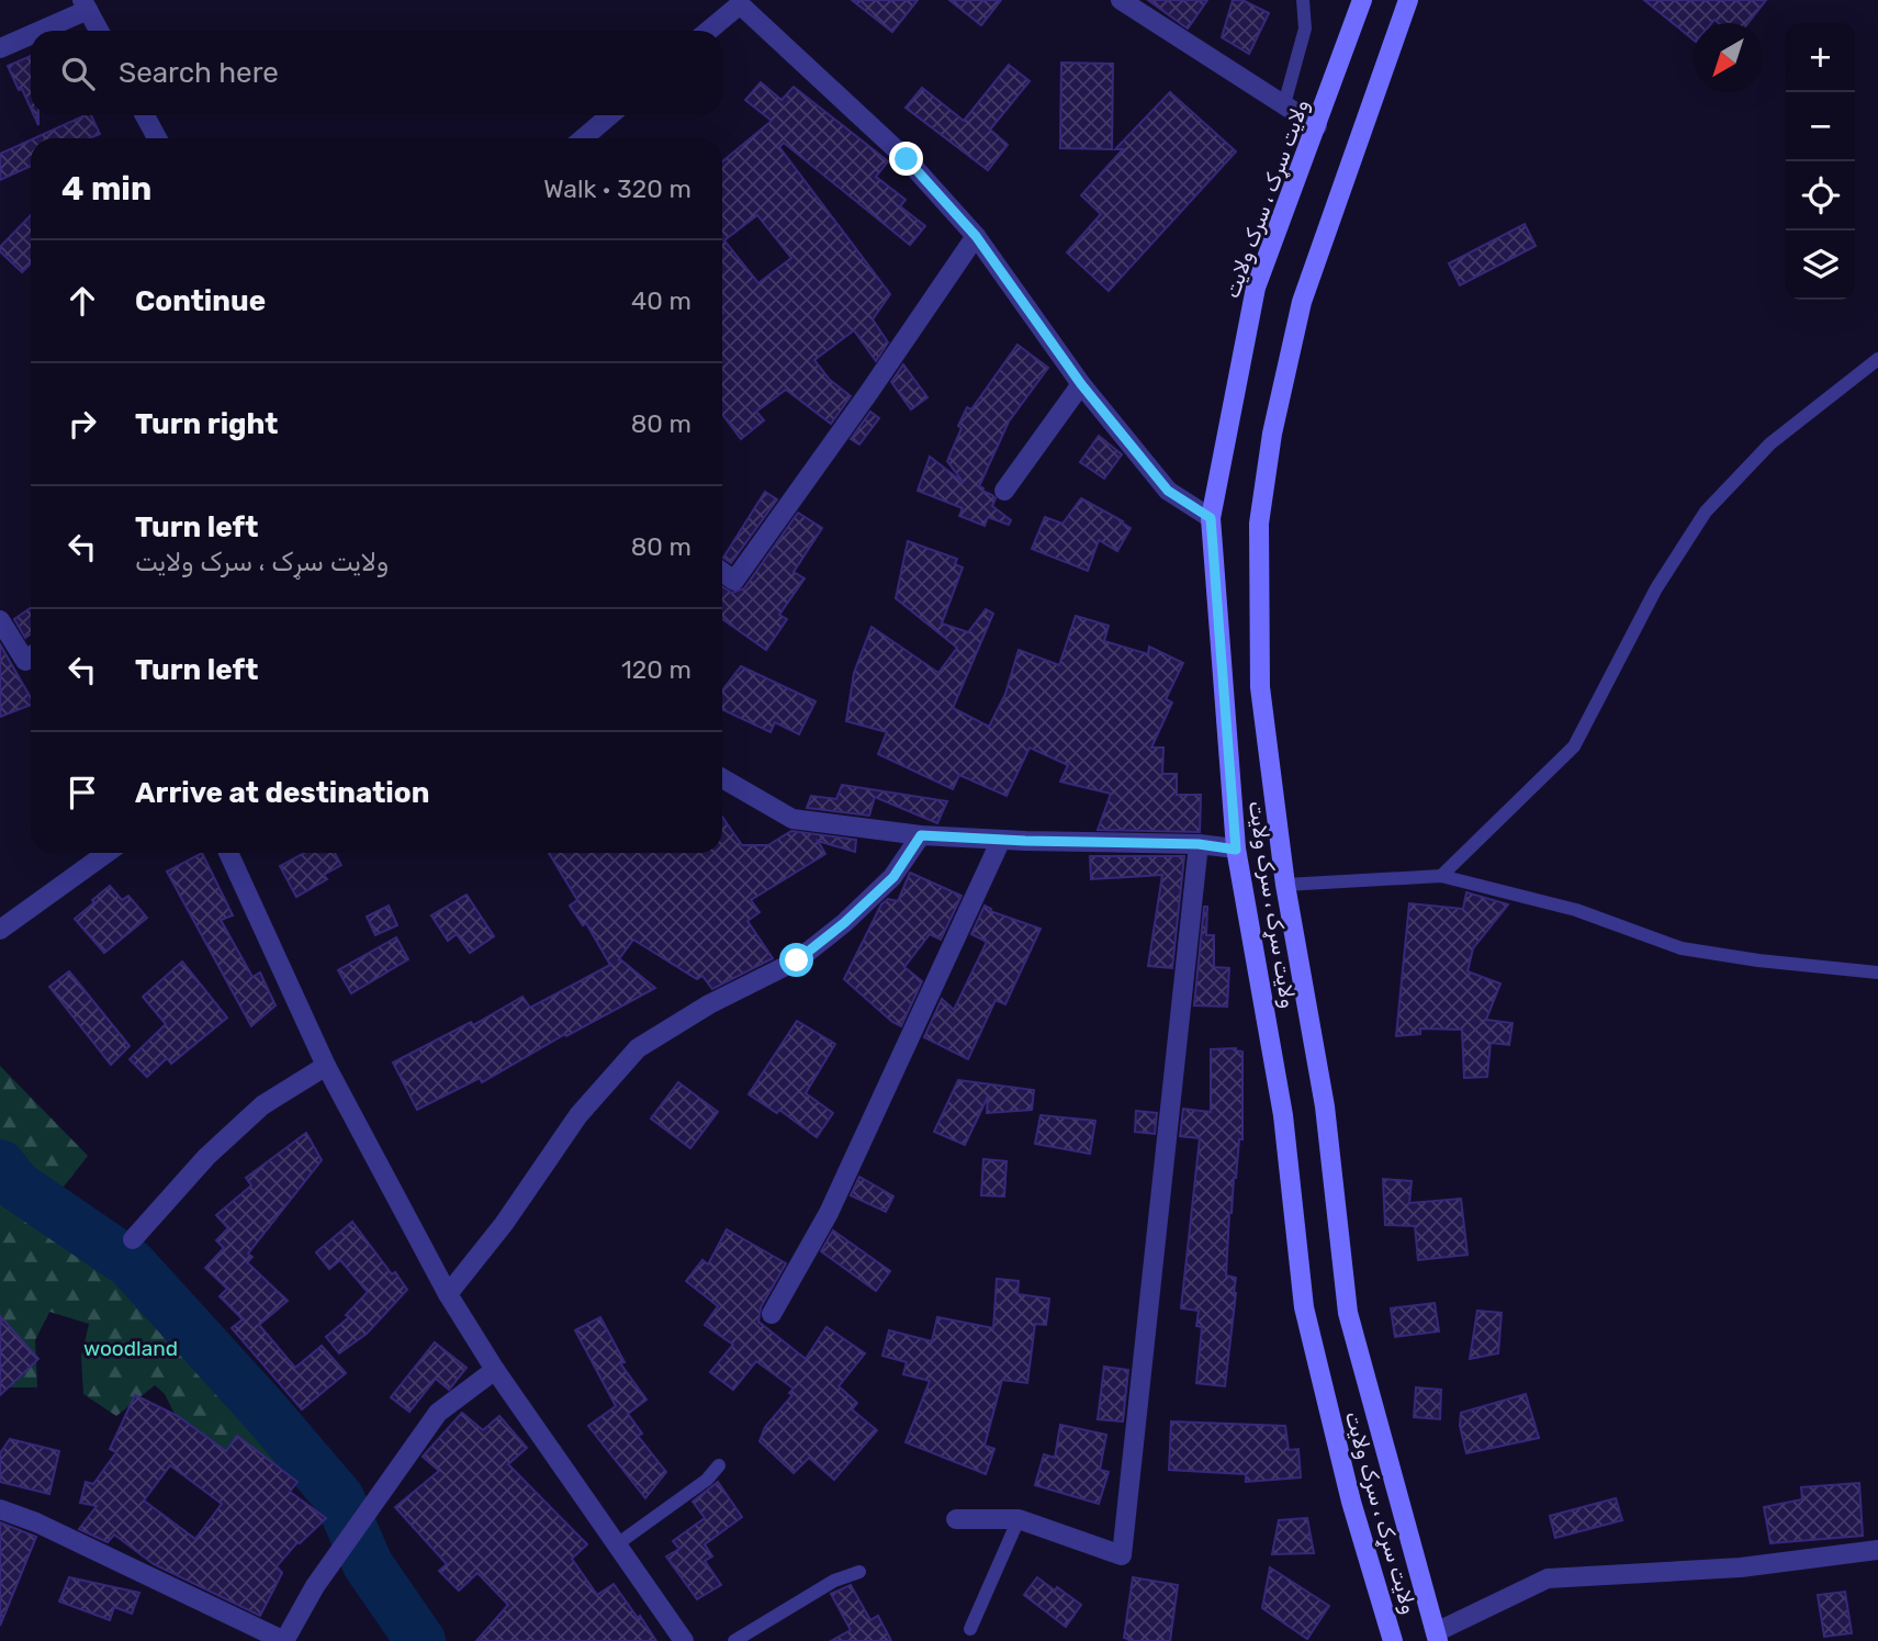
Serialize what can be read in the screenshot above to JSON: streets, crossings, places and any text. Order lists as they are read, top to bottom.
{
  "streets": {
    "main road": ["ولایت سړک ، سرک ولایت"]
  },
  "parks": ["woodland"],
  "north": "bottom left",
  "page": {
    "map_buttons": ["+", "−"],
    "search": "Search here",
    "heading": ["4 min", "Walk · 320 m"],
    "list": [
      ["Continue", "40 m"],
      ["Turn right", "80 m"],
      ["Turn left", "ولایت سړک ، سرک ولایت", "80 m"],
      ["Turn left", "120 m"],
      "Arrive at destination"
    ]
  }
}
